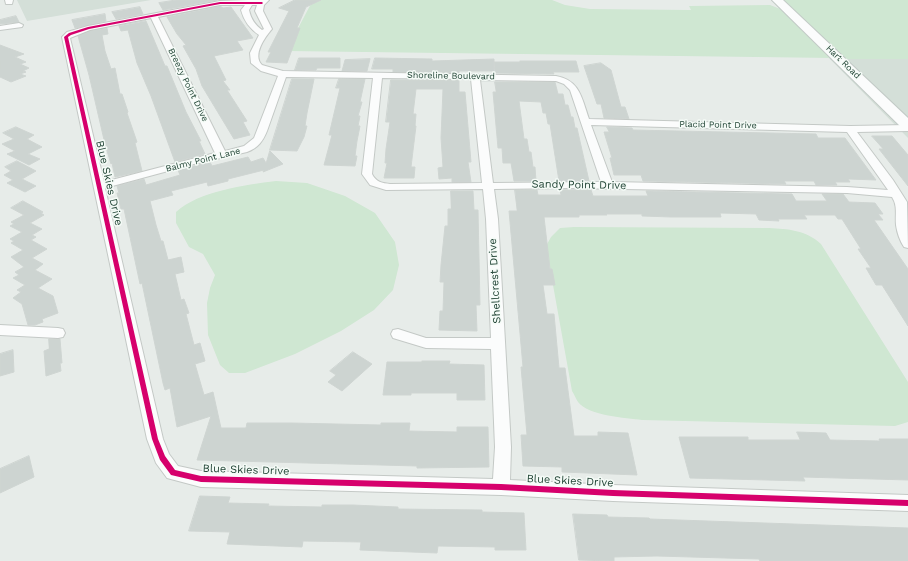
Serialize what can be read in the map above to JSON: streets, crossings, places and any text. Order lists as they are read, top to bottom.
{
  "streets": {
    "street": [
      "Hart Road",
      "Shoreline Boulevard",
      "Breezy Point Drive",
      "Placid Point Drive",
      "Balmy Point Lane",
      "Blue Skies Drive",
      "Sandy Point Drive",
      "Shellcrest Drive"
    ]
  },
  "crossings": [
    ["Hart Road", "Placid Point Drive"],
    ["Shoreline Boulevard", "Placid Point Drive"],
    ["Shoreline Boulevard", "Balmy Point Lane"],
    ["Shoreline Boulevard", "Blue Skies Drive"],
    ["Shoreline Boulevard", "Sandy Point Drive"],
    ["Shoreline Boulevard", "Shellcrest Drive"],
    ["Breezy Point Drive", "Balmy Point Lane"],
    ["Breezy Point Drive", "Blue Skies Drive"],
    ["Balmy Point Lane", "Blue Skies Drive"],
    ["Blue Skies Drive", "Shellcrest Drive"],
    ["Sandy Point Drive", "Shellcrest Drive"]
  ]
}
